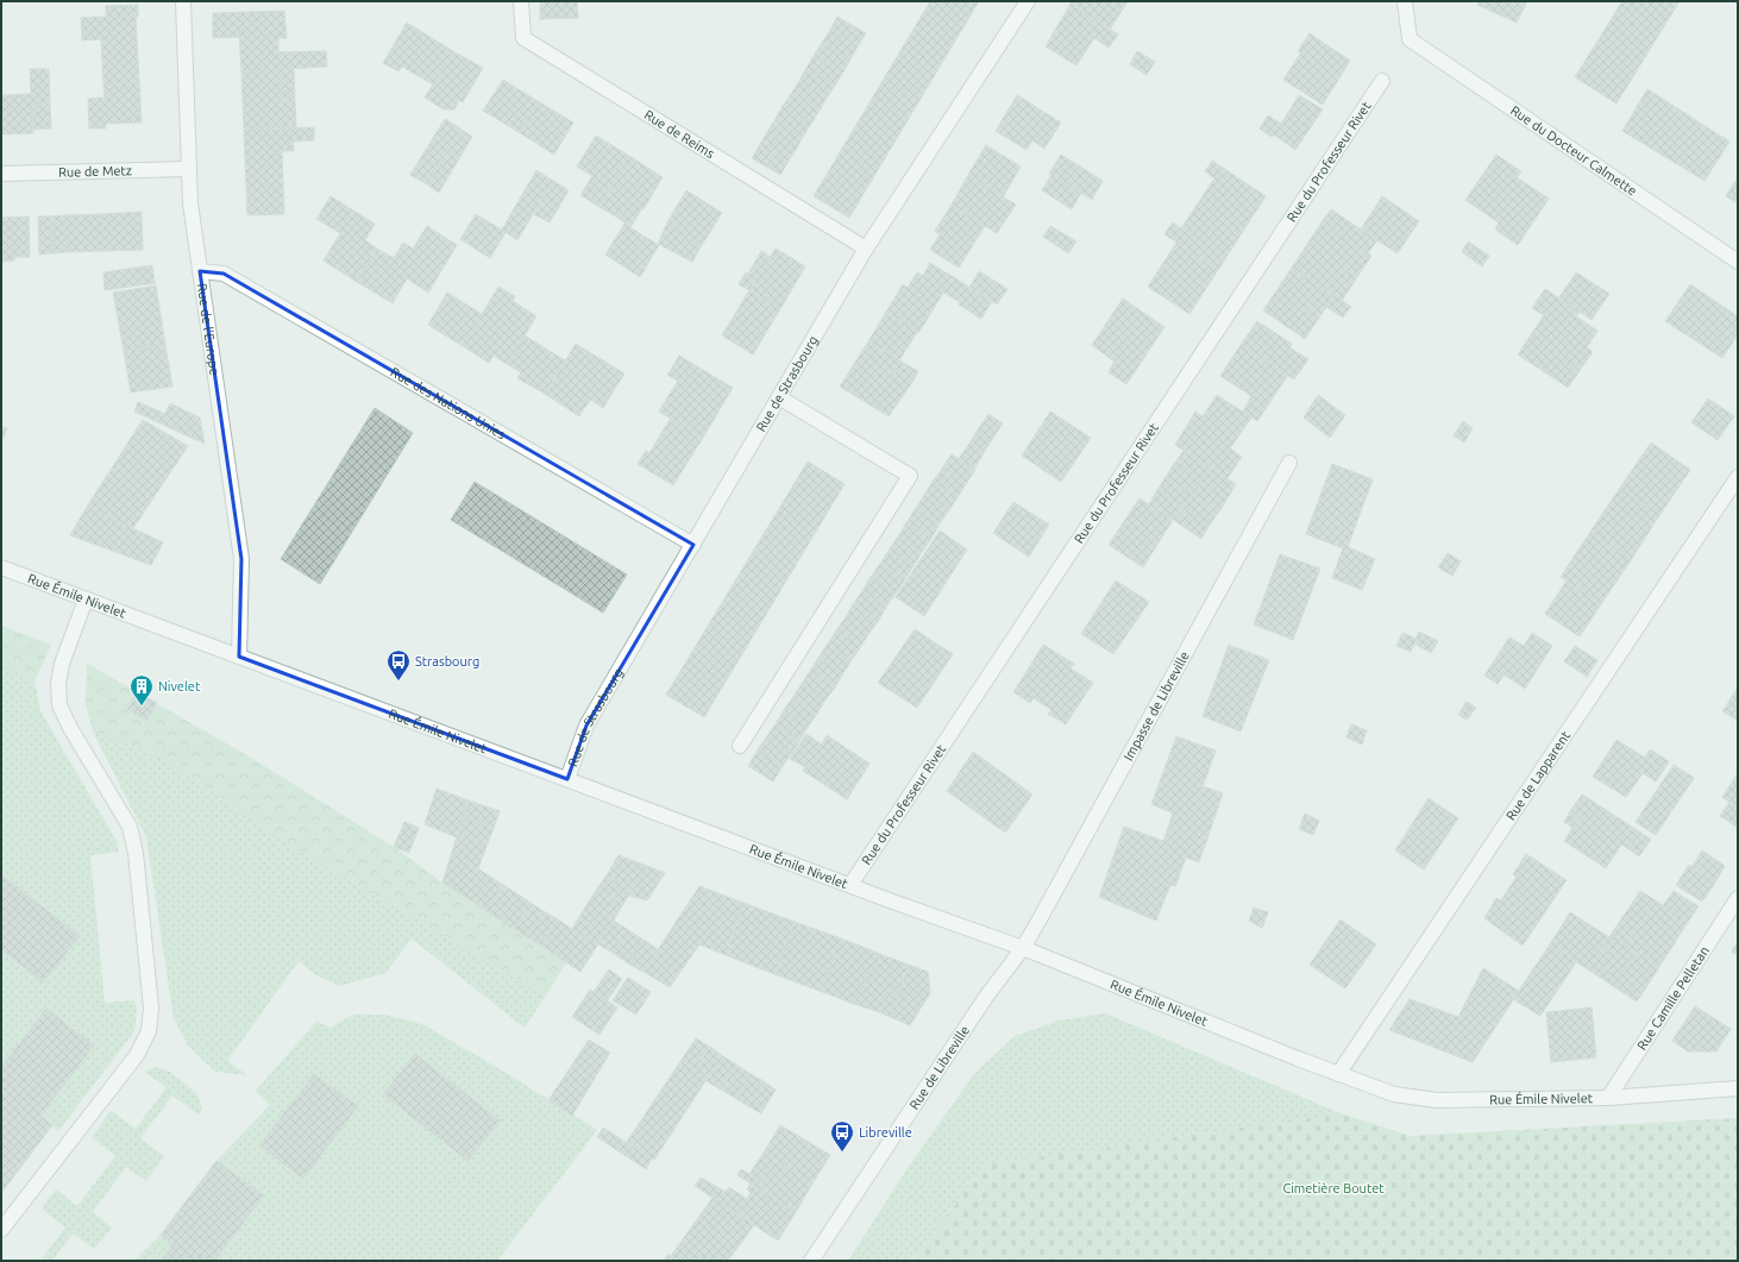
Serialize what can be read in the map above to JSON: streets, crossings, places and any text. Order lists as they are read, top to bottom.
{
  "streets": {
    "street": [
      "Rue de Reims",
      "Rue du Docteur Calmette",
      "Rue du Professeur Rivet",
      "Rue de Metz",
      "Rue de l'Europe",
      "Rue de Strasbourg",
      "Rue des Nations Unies",
      "Rue Émile Nivelet",
      "Impasse de Libreville",
      "Rue de Lapparent",
      "Rue Camille Pelletan",
      "Rue de Libreville"
    ]
  },
  "crossings": [
    ["Rue de Reims", "Rue de Strasbourg"],
    ["Rue du Professeur Rivet", "Rue Émile Nivelet"],
    ["Rue de Metz", "Rue de l'Europe"],
    ["Rue de l'Europe", "Rue des Nations Unies"],
    ["Rue de l'Europe", "Rue Émile Nivelet"],
    ["Rue de Strasbourg", "Rue des Nations Unies"],
    ["Rue de Strasbourg", "Rue Émile Nivelet"],
    ["Rue Émile Nivelet", "Impasse de Libreville"],
    ["Rue Émile Nivelet", "Rue de Lapparent"],
    ["Rue Émile Nivelet", "Rue Camille Pelletan"],
    ["Rue Émile Nivelet", "Rue de Libreville"],
    ["Impasse de Libreville", "Rue de Libreville"]
  ],
  "parks": ["Cimetière Boutet"],
  "places": {
    "bus stop": ["Strasbourg", "Libreville"],
    "building": ["Nivelet"]
  }
}
